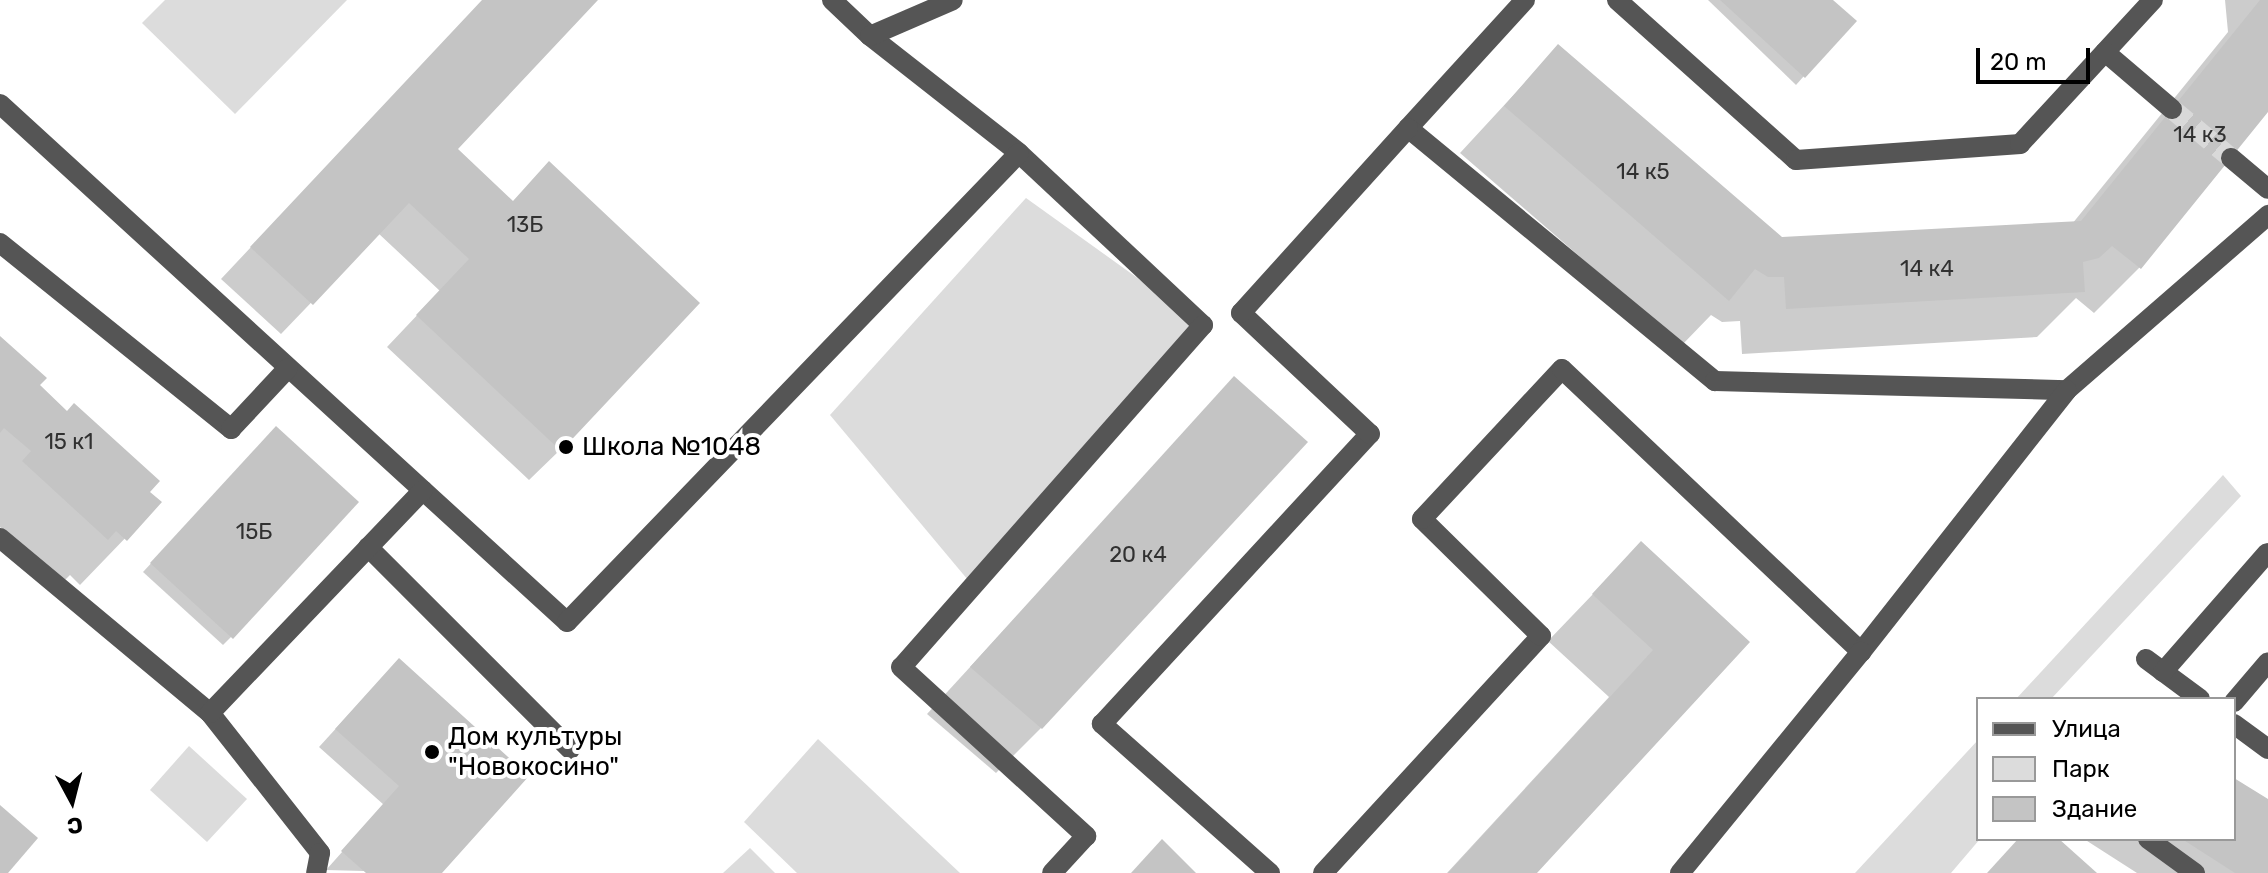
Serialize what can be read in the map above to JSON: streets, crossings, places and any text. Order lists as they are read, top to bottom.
{
  "places": ["Школа №1048", "Дом культуры \"Новокосино\""],
  "house_numbers": [
    "14 к3",
    "14 к5",
    "13Б",
    "14 к4",
    "15 к1",
    "15Б",
    "20 к4"
  ],
  "legend": ["Улица", "Парк", "Здание"],
  "scale_bar": "20 m",
  "north": "bottom"
}
